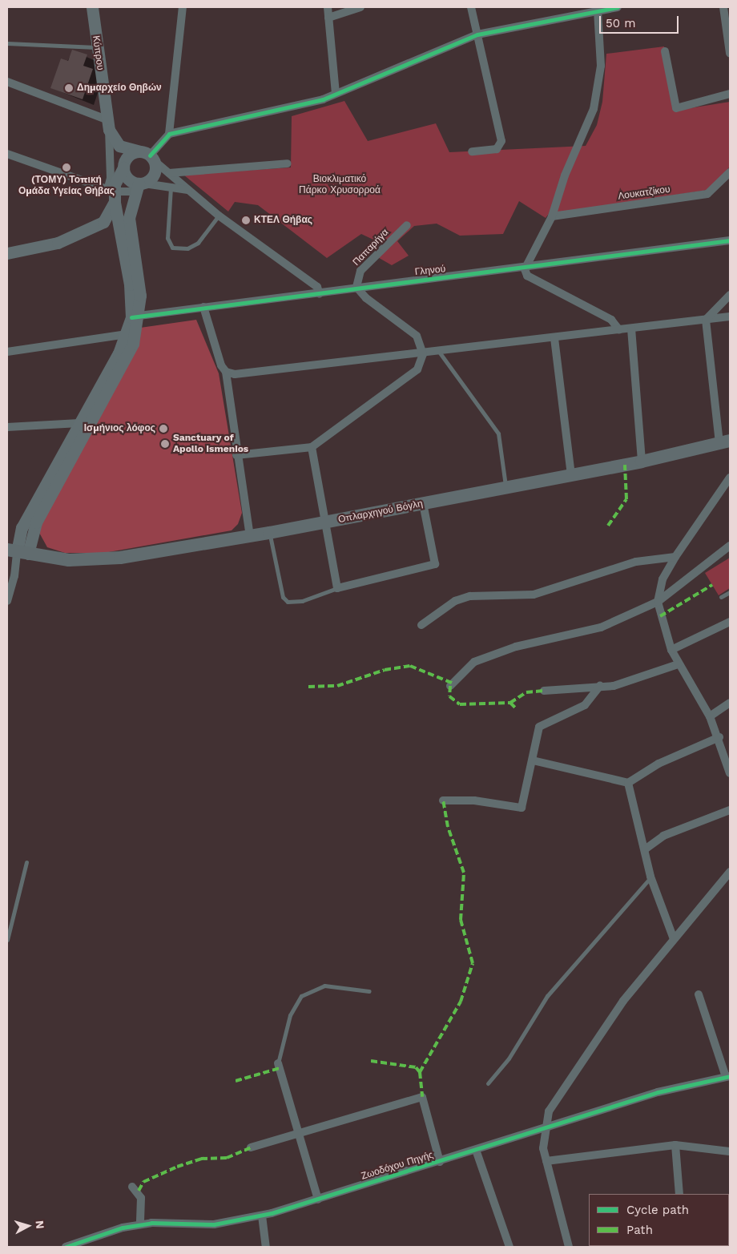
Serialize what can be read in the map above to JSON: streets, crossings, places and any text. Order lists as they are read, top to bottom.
{
  "streets": {
    "main road": ["Οπλαρχηγού Βόγλη"],
    "street": [
      "Κύπρου",
      "Λουκατζίκου",
      "Παπαρήγα",
      "Γληνού",
      "Ζωοδόχου Πηγής"
    ]
  },
  "crossings": [
    ["Παπαρήγα", "Γληνού"]
  ],
  "parks": ["Βιοκλιματικό Πάρκο Χρυσορροά"],
  "places": [
    "Δημαρχείο Θηβών",
    "(ΤΟΜΥ) Τοπική Ομάδα Υγείας Θήβας",
    "ΚΤΕΛ Θήβας",
    "Ισμήνιος λόφος",
    "Sanctuary of Apollo Ismenios"
  ],
  "legend": ["Cycle path", "Path"],
  "scale_bar": "50 m",
  "north": "right"
}
